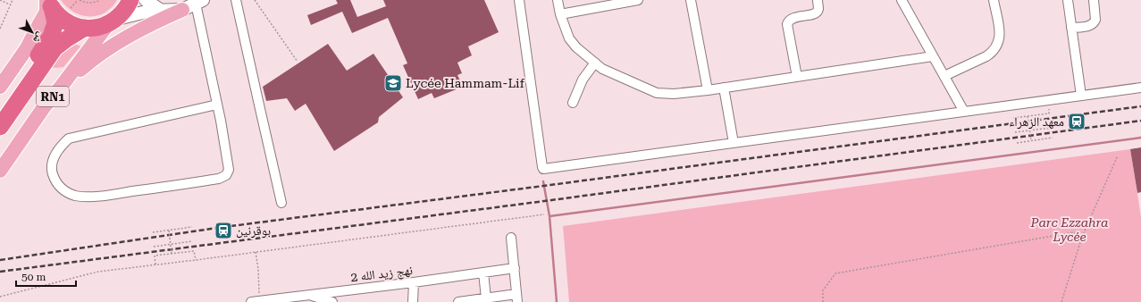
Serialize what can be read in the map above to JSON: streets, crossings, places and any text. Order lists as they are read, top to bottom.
{
  "streets": {
    "highway": ["RN1"],
    "street": ["نهج زيد الله 2"]
  },
  "parks": ["Parc Ezzahra Lycée"],
  "places": {
    "school or university": ["Lycée Hammam-Lif"],
    "station": ["معهد الزهراء", "بوقرنين"]
  },
  "scale_bar": "50 m",
  "north": "bottom right"
}
